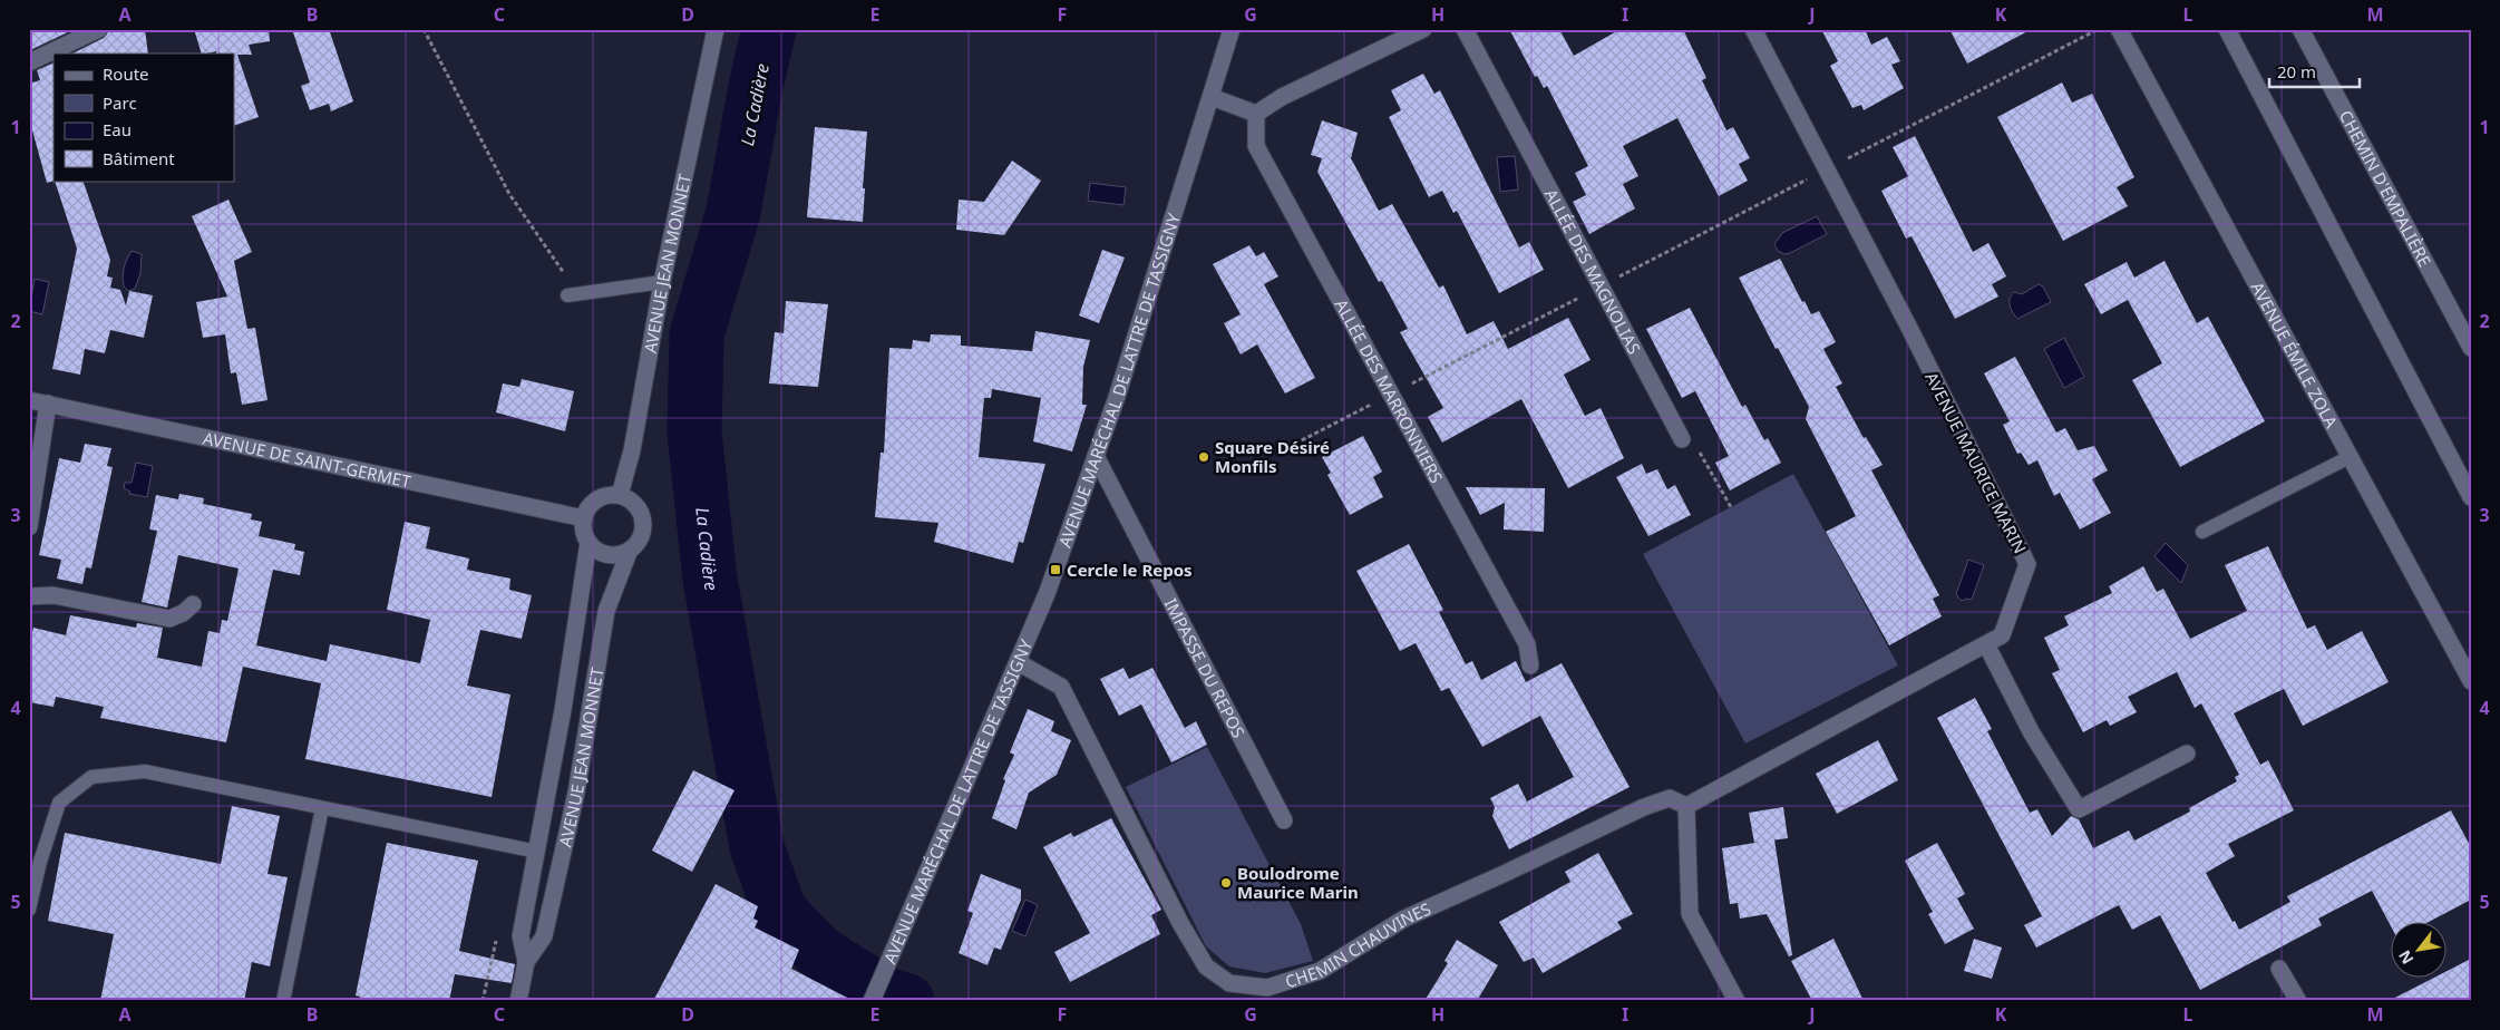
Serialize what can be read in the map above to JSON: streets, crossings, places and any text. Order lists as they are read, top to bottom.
{
  "streets": {
    "street": [
      "CHEMIN D'EMPALIÈRE",
      "AVENUE JEAN MONNET",
      "ALLÉE DES MAGNOLIAS",
      "AVENUE ÉMILE ZOLA",
      "AVENUE MARÉCHAL DE LATTRE DE TASSIGNY",
      "ALLÉE DES MARRONNIERS",
      "AVENUE DE SAINT-GERMET",
      "AVENUE MAURICE MARIN",
      "IMPASSE DU REPOS",
      "CHEMIN CHAUVINES"
    ]
  },
  "crossings": [
    ["AVENUE JEAN MONNET", "AVENUE DE SAINT-GERMET"],
    ["AVENUE MARÉCHAL DE LATTRE DE TASSIGNY", "IMPASSE DU REPOS"],
    ["AVENUE MARÉCHAL DE LATTRE DE TASSIGNY", "CHEMIN CHAUVINES"],
    ["AVENUE MAURICE MARIN", "CHEMIN CHAUVINES"]
  ],
  "water": ["La Cadière"],
  "places": {
    "other": ["Square Désiré Monfils", "Boulodrome Maurice Marin"],
    "transit": ["Cercle le Repos"]
  },
  "legend": [
    "Route",
    "Parc",
    "Eau",
    "Bâtiment"
  ],
  "scale_bar": "20 m",
  "north": "bottom left",
  "grid": {
    "columns": [
      "A",
      "B",
      "C",
      "D",
      "E",
      "F",
      "G",
      "H",
      "I",
      "J",
      "K",
      "L",
      "M"
    ],
    "rows": [
      "1",
      "2",
      "3",
      "4",
      "5"
    ]
  }
}
